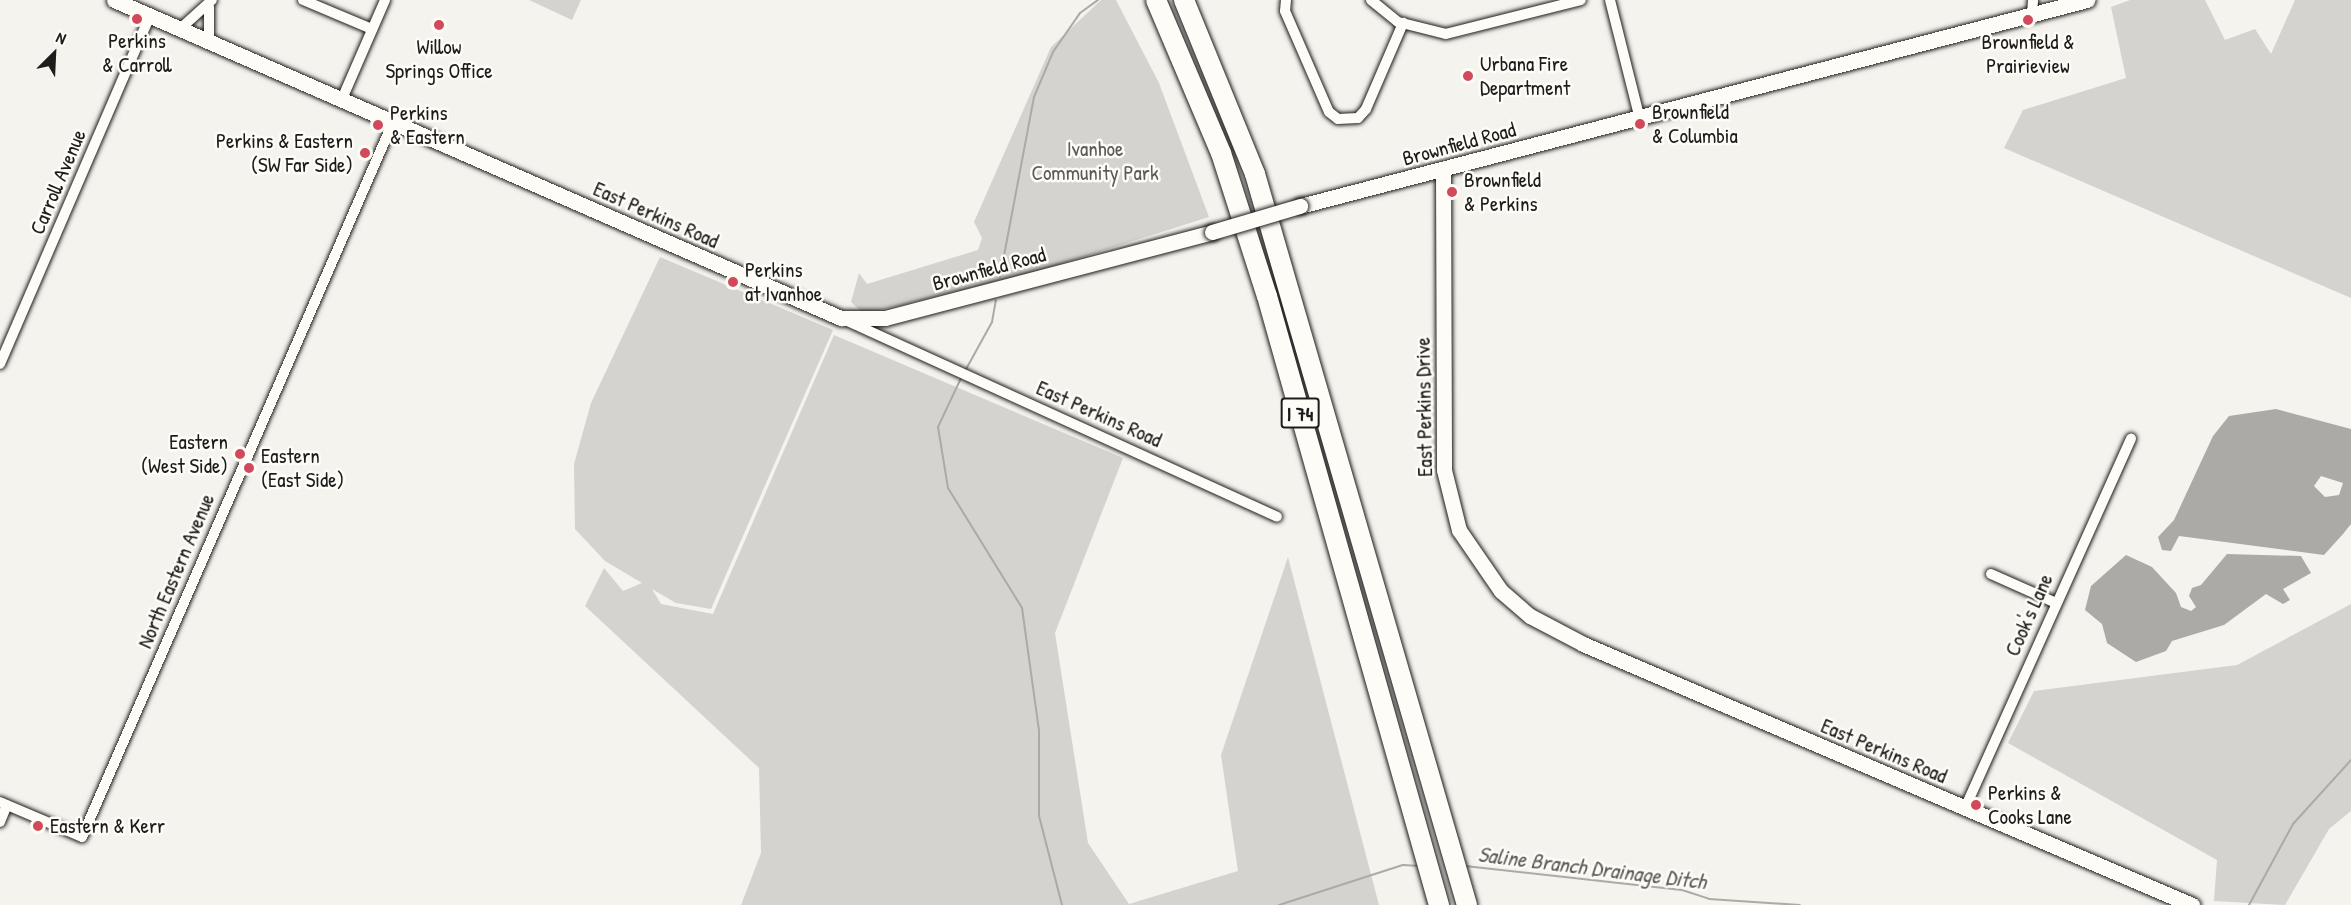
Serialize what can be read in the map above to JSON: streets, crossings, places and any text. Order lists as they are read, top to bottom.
{
  "streets": {
    "highway": ["I 74"],
    "street": [
      "Brownfield Road",
      "Carroll Avenue",
      "East Perkins Road",
      "East Perkins Drive",
      "North Eastern Avenue",
      "Cook's Lane"
    ]
  },
  "crossings": [
    ["Brownfield Road", "East Perkins Road"],
    ["Brownfield Road", "East Perkins Drive"],
    ["Carroll Avenue", "East Perkins Road"],
    ["East Perkins Road", "East Perkins Drive"],
    ["East Perkins Road", "North Eastern Avenue"],
    ["East Perkins Road", "Cook's Lane"]
  ],
  "water": ["Saline Branch Drainage Ditch"],
  "parks": ["Ivanhoe Community Park"],
  "places": [
    "Perkins & Carroll",
    "Brownfield & Prairieview",
    "Willow Springs Office",
    "Urbana Fire Department",
    "Brownfield & Columbia",
    "Perkins & Eastern",
    "Perkins & Eastern (SW Far Side)",
    "Brownfield & Perkins",
    "Perkins at Ivanhoe",
    "Eastern (West Side)",
    "Eastern (East Side)",
    "Perkins & Cooks Lane",
    "Eastern & Kerr"
  ],
  "north": "top right"
}
